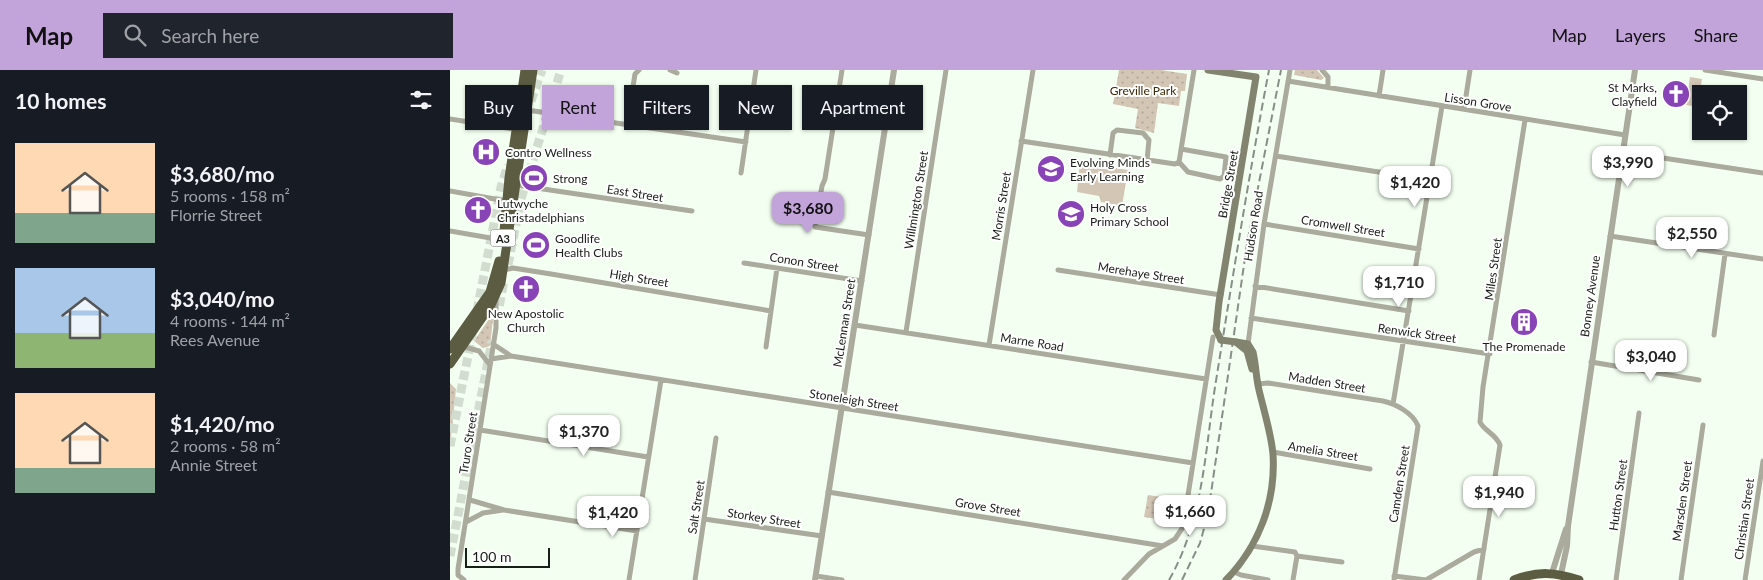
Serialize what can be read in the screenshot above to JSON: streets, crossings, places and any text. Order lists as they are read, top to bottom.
{
  "streets": {
    "highway": ["A3"],
    "main road": ["Bridge Street", "Hudson Road"],
    "street": [
      "Lisson Grove",
      "East Street",
      "Willmington Street",
      "Morris Street",
      "Cromwell Street",
      "Conon Street",
      "Miles Street",
      "Merehaye Street",
      "High Street",
      "Bonney Avenue",
      "McLennan Street",
      "Renwick Street",
      "Marne Road",
      "Madden Street",
      "Stoneleigh Street",
      "Truro Street",
      "Amelia Street",
      "Camden Street",
      "Hutton Street",
      "Marsden Street",
      "Salt Street",
      "Grove Street",
      "Storkey Street",
      "Christian Street"
    ]
  },
  "crossings": [
    ["Lisson Grove", "Hudson Road"],
    ["Lisson Grove", "Miles Street"],
    ["Lisson Grove", "Bonney Avenue"],
    ["Bridge Street", "Merehaye Street"],
    ["Bridge Street", "Marne Road"],
    ["Bridge Street", "Stoneleigh Street"],
    ["Bridge Street", "Grove Street"],
    ["East Street", "A3"],
    ["Willmington Street", "Marne Road"],
    ["Morris Street", "Marne Road"],
    ["Hudson Road", "Cromwell Street"],
    ["Hudson Road", "Renwick Street"],
    ["Hudson Road", "Madden Street"],
    ["Hudson Road", "Amelia Street"],
    ["A3", "High Street"],
    ["A3", "Truro Street"],
    ["Conon Street", "McLennan Street"],
    ["Miles Street", "Renwick Street"],
    ["McLennan Street", "Marne Road"],
    ["McLennan Street", "Stoneleigh Street"],
    ["McLennan Street", "Grove Street"],
    ["McLennan Street", "Storkey Street"],
    ["Madden Street", "Camden Street"],
    ["Stoneleigh Street", "Truro Street"],
    ["Salt Street", "Storkey Street"]
  ],
  "parks": ["Greville Park"],
  "places": {
    "church": ["St Marks, Clayfield", "Lutwyche Christadelphians", "New Apostolic Church"],
    "hospital": ["Contro Wellness"],
    "school or university": ["Evolving Minds Early Learning", "Holy Cross Primary School"],
    "sports": ["Strong", "Goodlife Health Clubs"],
    "building": ["The Promenade"]
  },
  "scale_bar": "100 m",
  "page": {
    "header": "Map",
    "search": "Search here",
    "nav": ["Map", "Layers", "Share"],
    "heading": "10 homes",
    "chip": [
      "Buy",
      "Rent",
      "Filters",
      "New",
      "Apartment"
    ],
    "list": [
      {
        "name": "$3,680/mo",
        "note": "5 rooms · 158 m² · Florrie Street"
      },
      {
        "name": "$3,040/mo",
        "note": "4 rooms · 144 m² · Rees Avenue"
      },
      {
        "name": "$1,420/mo",
        "note": "2 rooms · 58 m² · Annie Street"
      }
    ],
    "price": [
      "$3,990",
      "$1,420",
      "$3,680",
      "$2,550",
      "$1,710",
      "$3,040",
      "$1,370",
      "$1,940",
      "$1,660",
      "$1,420"
    ],
    "scale": "100 m"
  }
}
